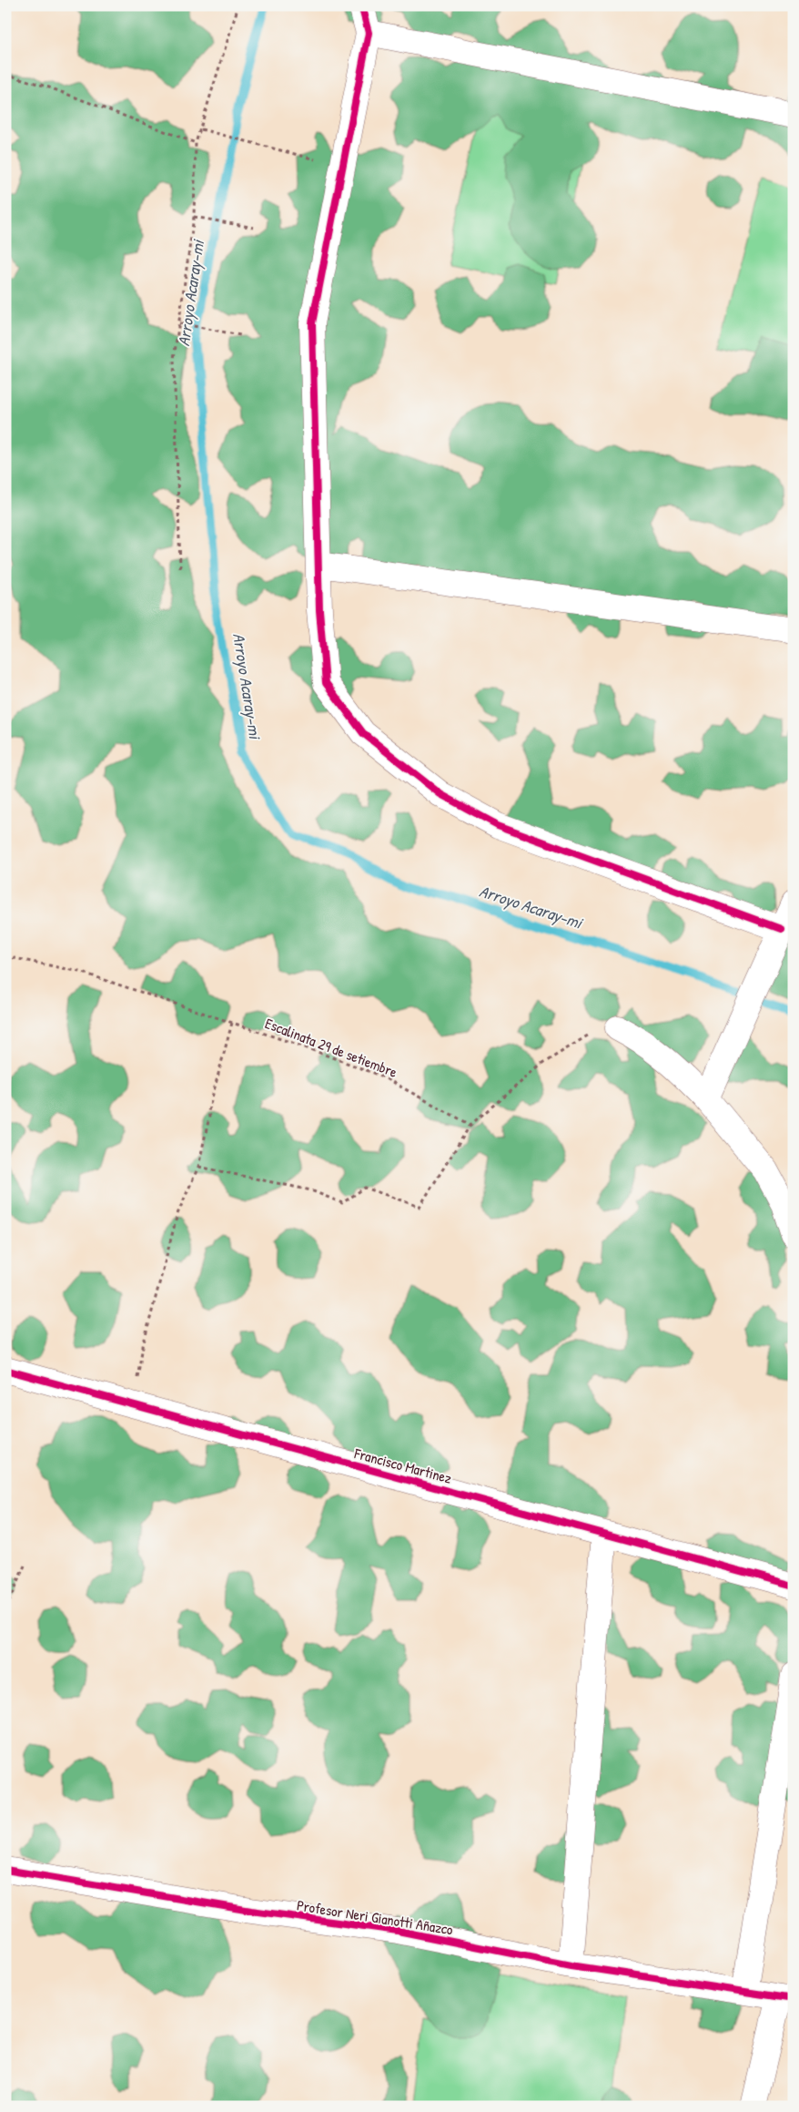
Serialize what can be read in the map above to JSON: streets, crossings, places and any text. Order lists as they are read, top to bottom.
{
  "streets": {
    "street": ["Francisco Martinez", "Profesor Neri Gianotti Añazco"],
    "path": ["Escalinata 29 de setiembre"]
  },
  "water": ["Arroyo Acaray-mi"]
}
